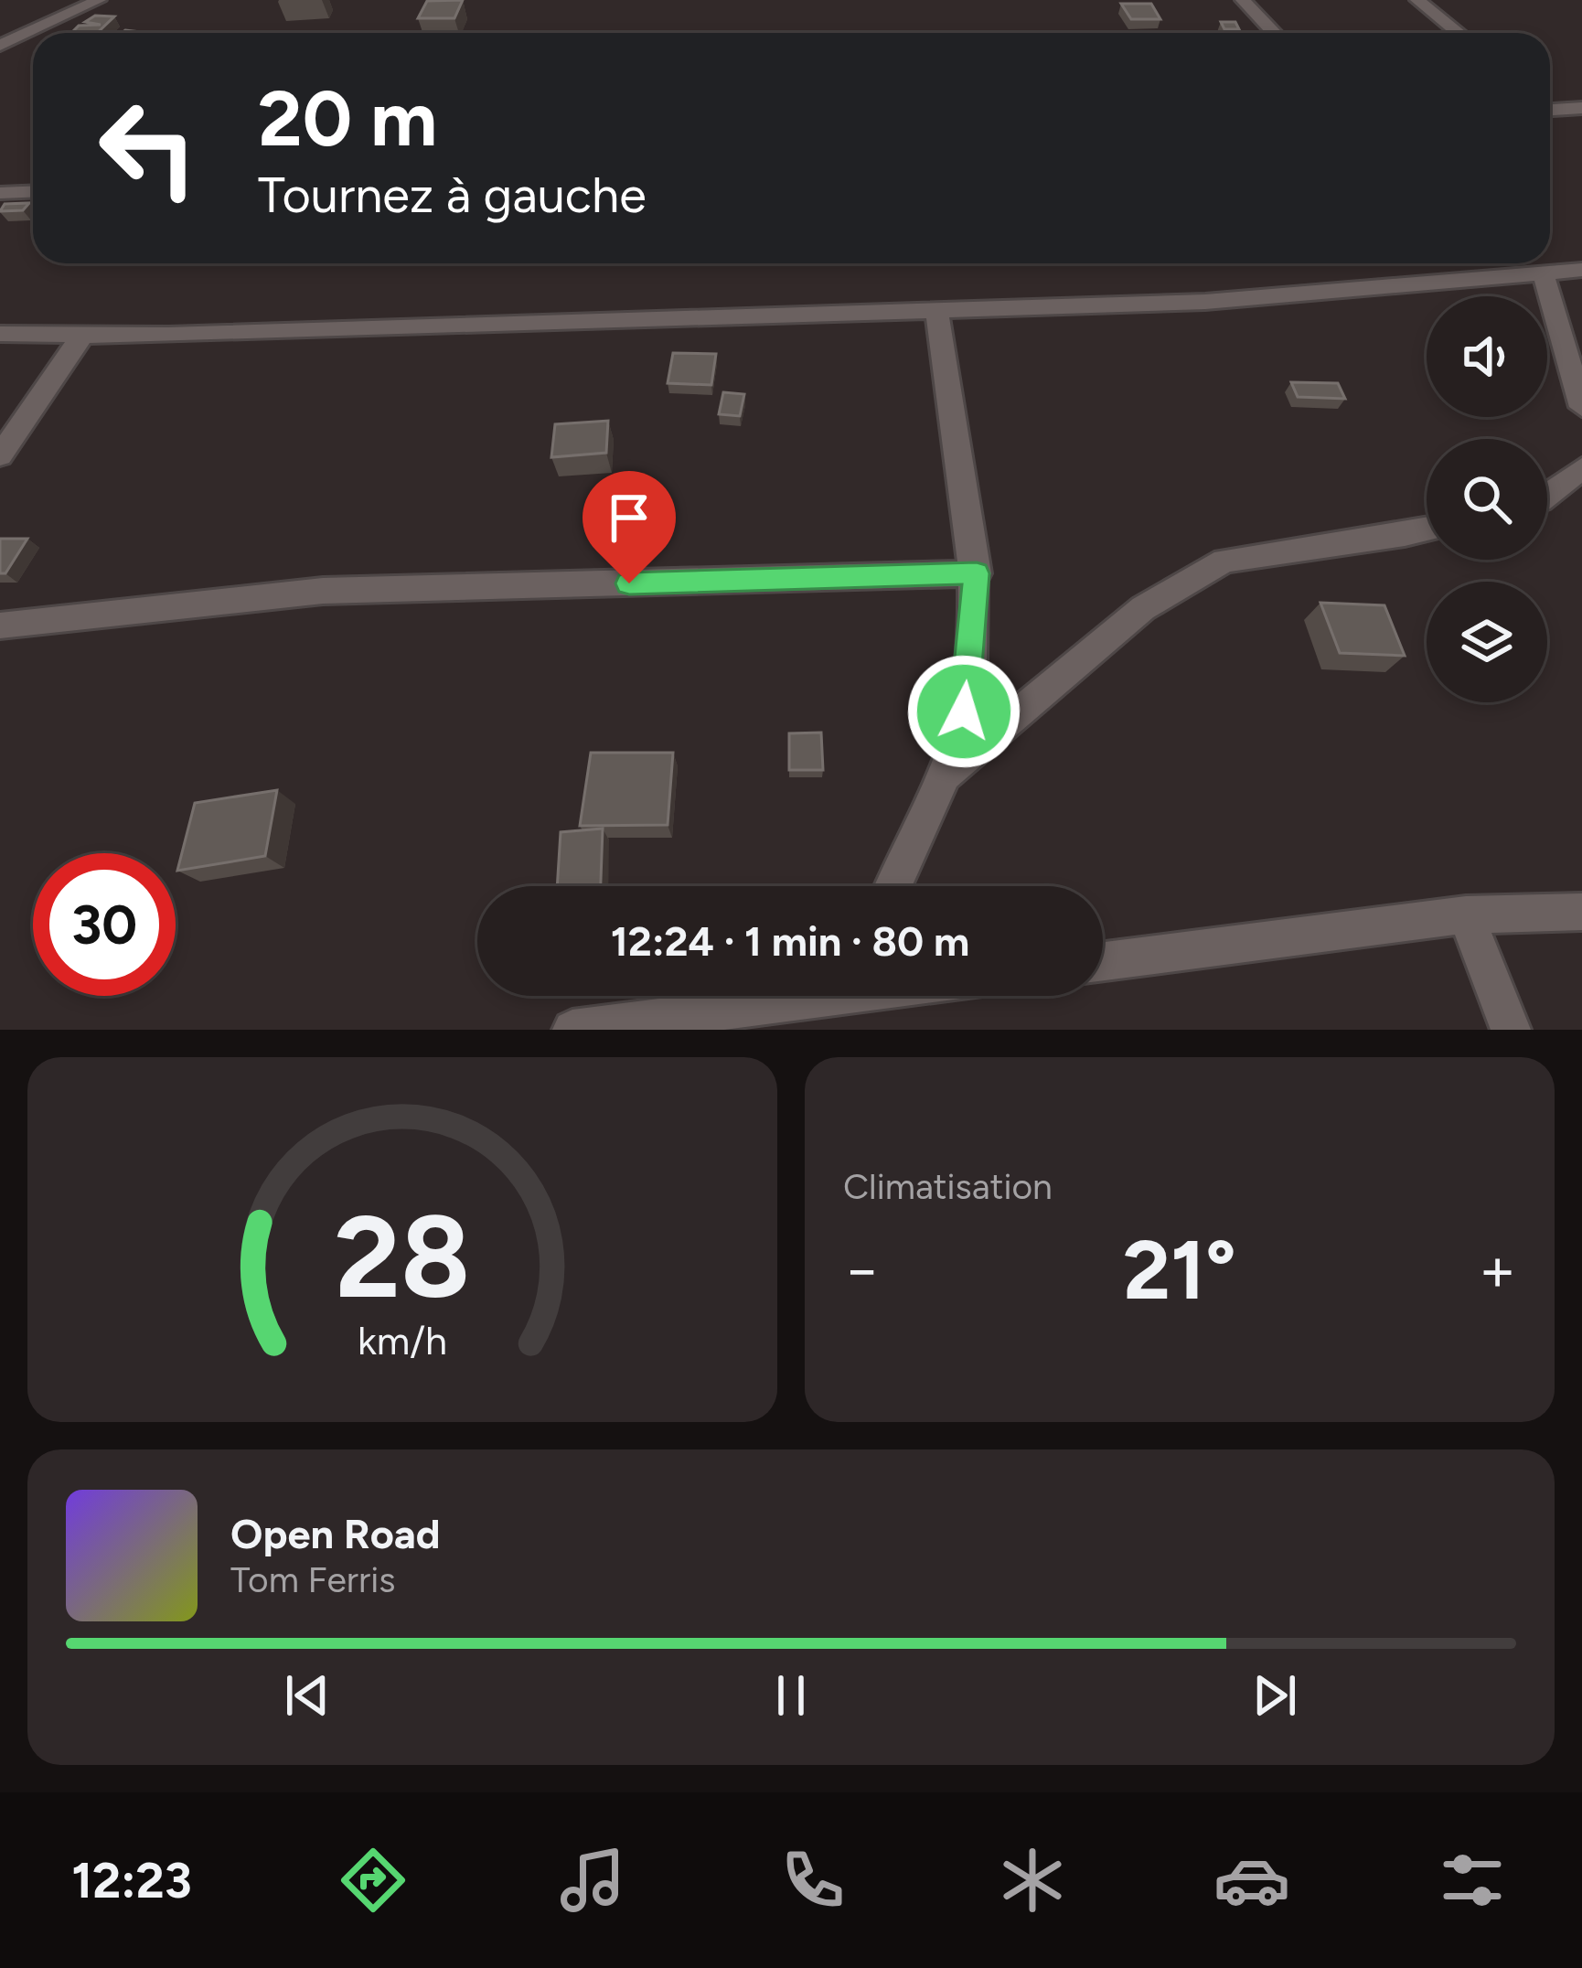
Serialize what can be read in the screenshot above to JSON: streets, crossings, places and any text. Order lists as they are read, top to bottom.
{
  "page": {
    "turn": ["20 m", "Tournez à gauche"],
    "limit": "30",
    "trip": "12:24 · 1 min · 80 m",
    "tile": "Climatisation",
    "heat": ["−", "21°", "+"],
    "song": ["Open Road", "Tom Ferris"],
    "tabs": "12:23",
    "gauge": ["28", "km/h"]
  }
}
